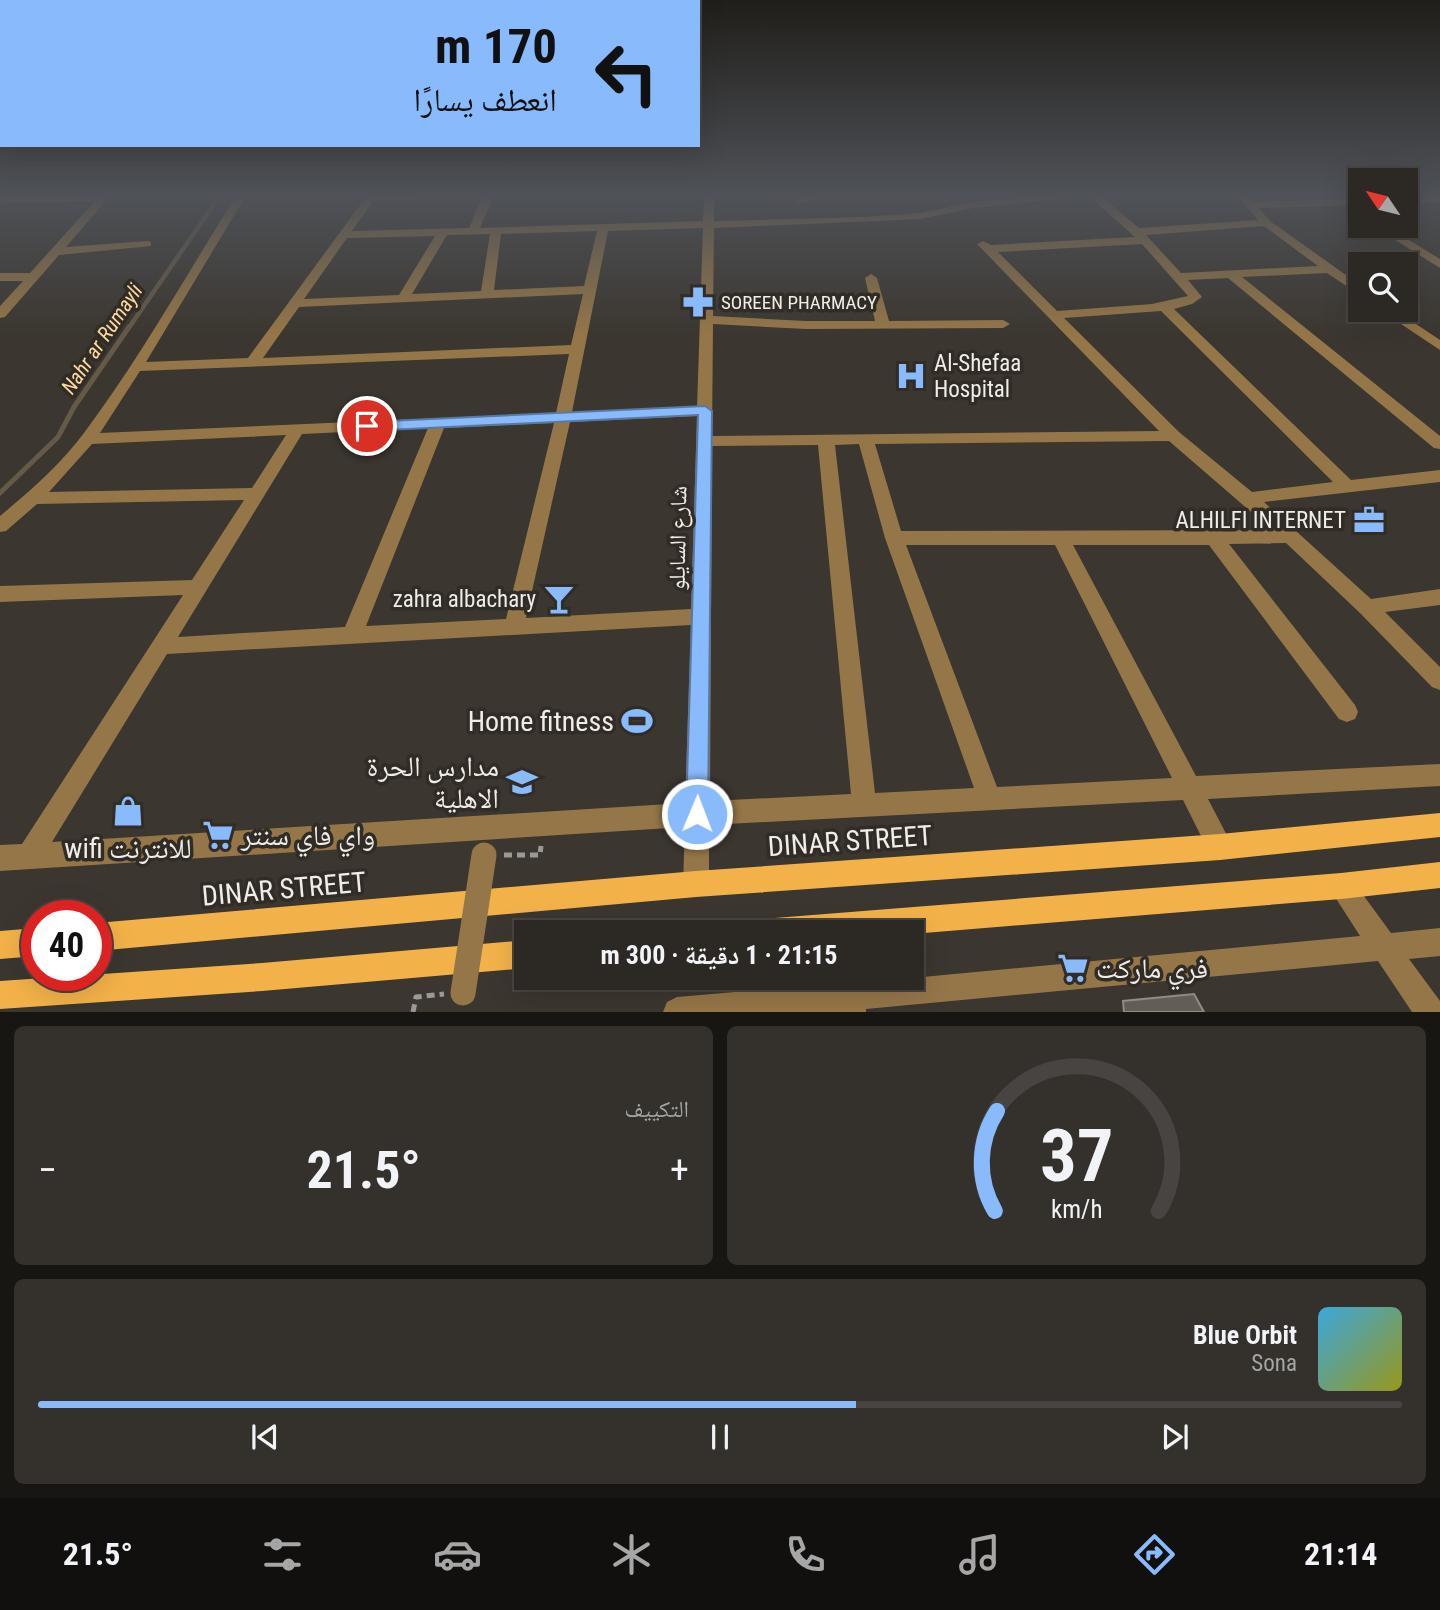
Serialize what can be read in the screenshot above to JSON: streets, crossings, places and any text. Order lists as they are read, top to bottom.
{
  "streets": {
    "main road": ["DINAR STREET"],
    "street": ["شارع السايلو"]
  },
  "crossings": [
    ["شارع السايلو", "DINAR STREET"]
  ],
  "water": ["Nahr ar Rumayli"],
  "places": {
    "pharmacy": ["SOREEN PHARMACY"],
    "hospital": ["Al-Shefaa Hospital"],
    "office": ["ALHILFI INTERNET"],
    "bar": ["zahra albachary"],
    "sports": ["Home fitness"],
    "school or university": ["مدارس الحرة الاهلية"],
    "shop": ["wifi للانترنت"],
    "supermarket": ["واي فاي سنتر", "فري ماركت"]
  },
  "north": "top left",
  "page": {
    "turn": ["170 m", "انعطف يسارًا"],
    "limit": "40",
    "trip": "21:15 · 1 دقيقة · 300 m",
    "tile": "التكييف",
    "heat": ["−", "21.5°", "+"],
    "song": ["Blue Orbit", "Sona"],
    "tabs": ["21:14", "21.5°"],
    "gauge": ["37", "km/h"]
  }
}
